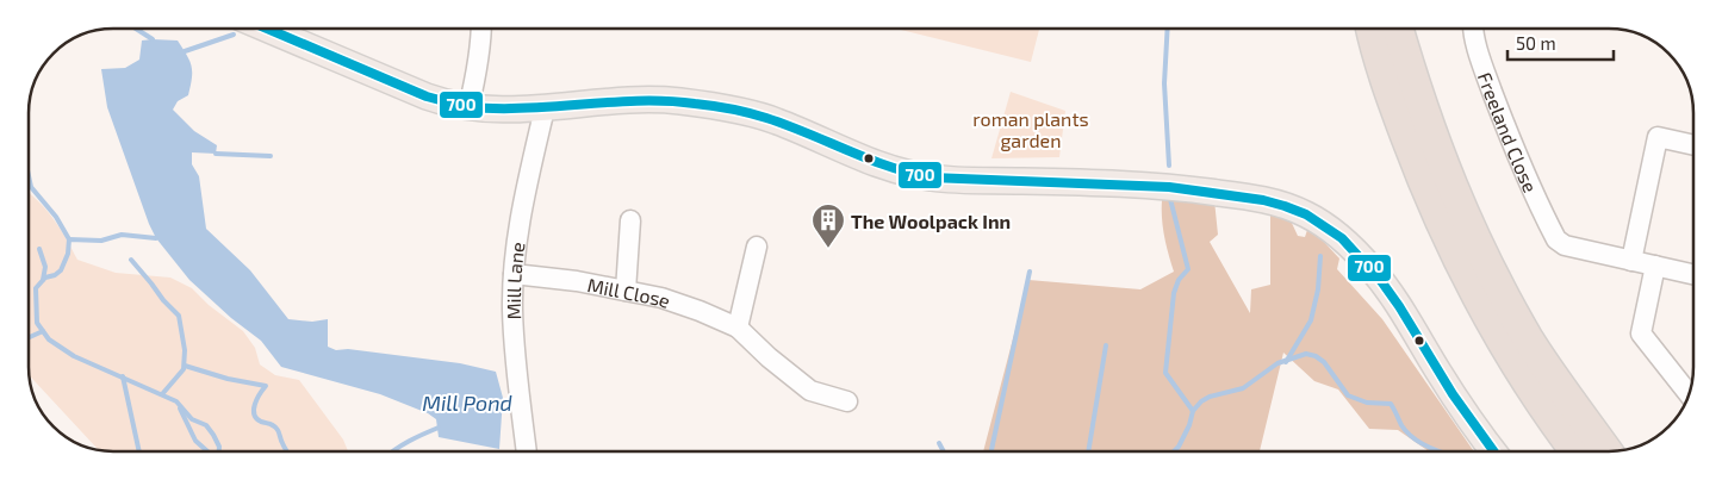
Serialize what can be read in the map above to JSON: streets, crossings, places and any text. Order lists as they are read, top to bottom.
{
  "streets": {
    "street": ["Freeland Close", "Mill Lane", "Mill Close"]
  },
  "crossings": [
    ["Mill Lane", "Mill Close"]
  ],
  "water": ["Mill Pond"],
  "parks": ["roman plants garden"],
  "places": {
    "building": ["The Woolpack Inn"]
  },
  "lines": ["transit line 700"],
  "scale_bar": "50 m"
}
